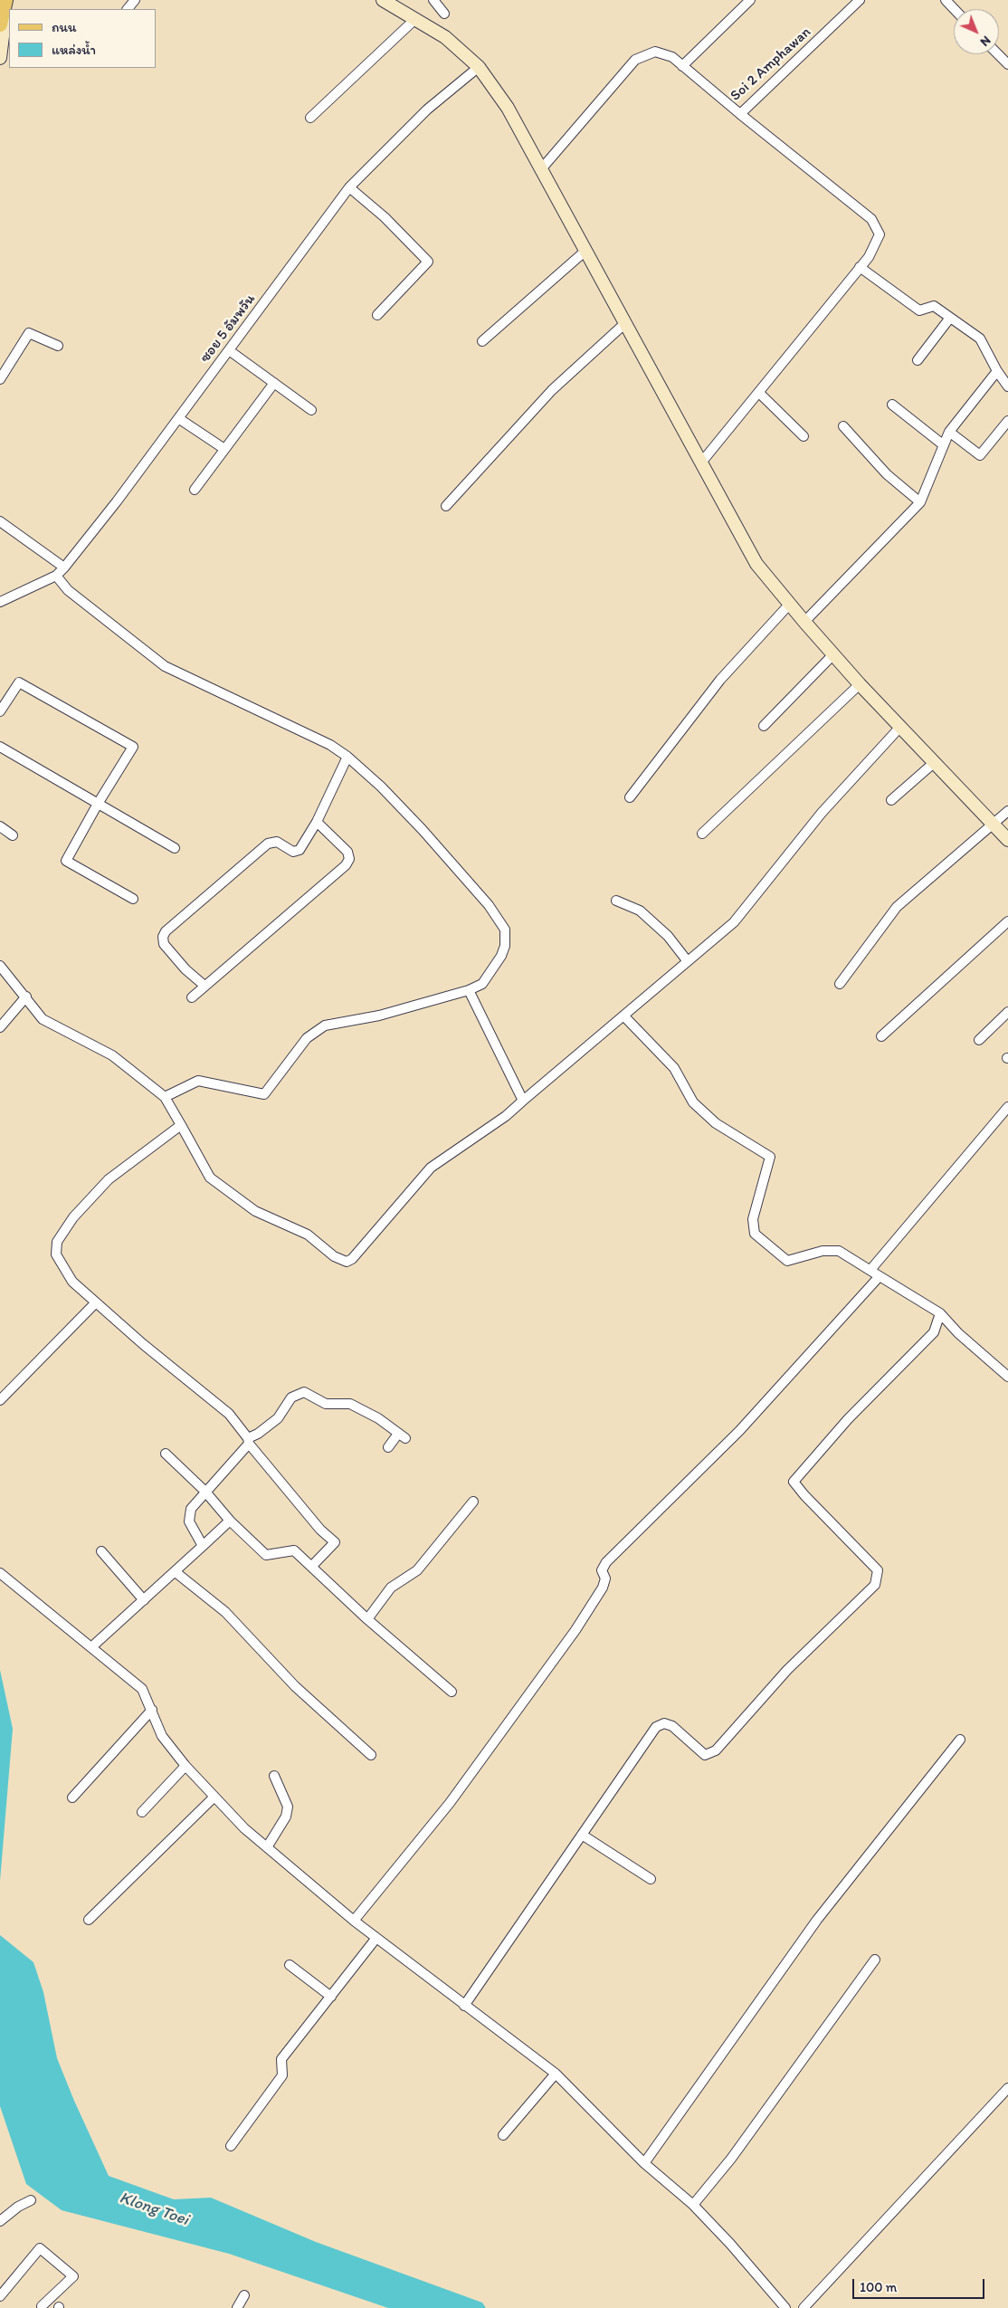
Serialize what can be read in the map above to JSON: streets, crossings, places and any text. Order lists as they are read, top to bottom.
{
  "streets": {
    "street": ["Soi 2 Amphawan", "ซอย 5 อัมพวัน"]
  },
  "water": ["Klong Toei"],
  "legend": ["ถนน", "แหล่งน้ำ"],
  "scale_bar": "100 m",
  "north": "bottom right"
}
